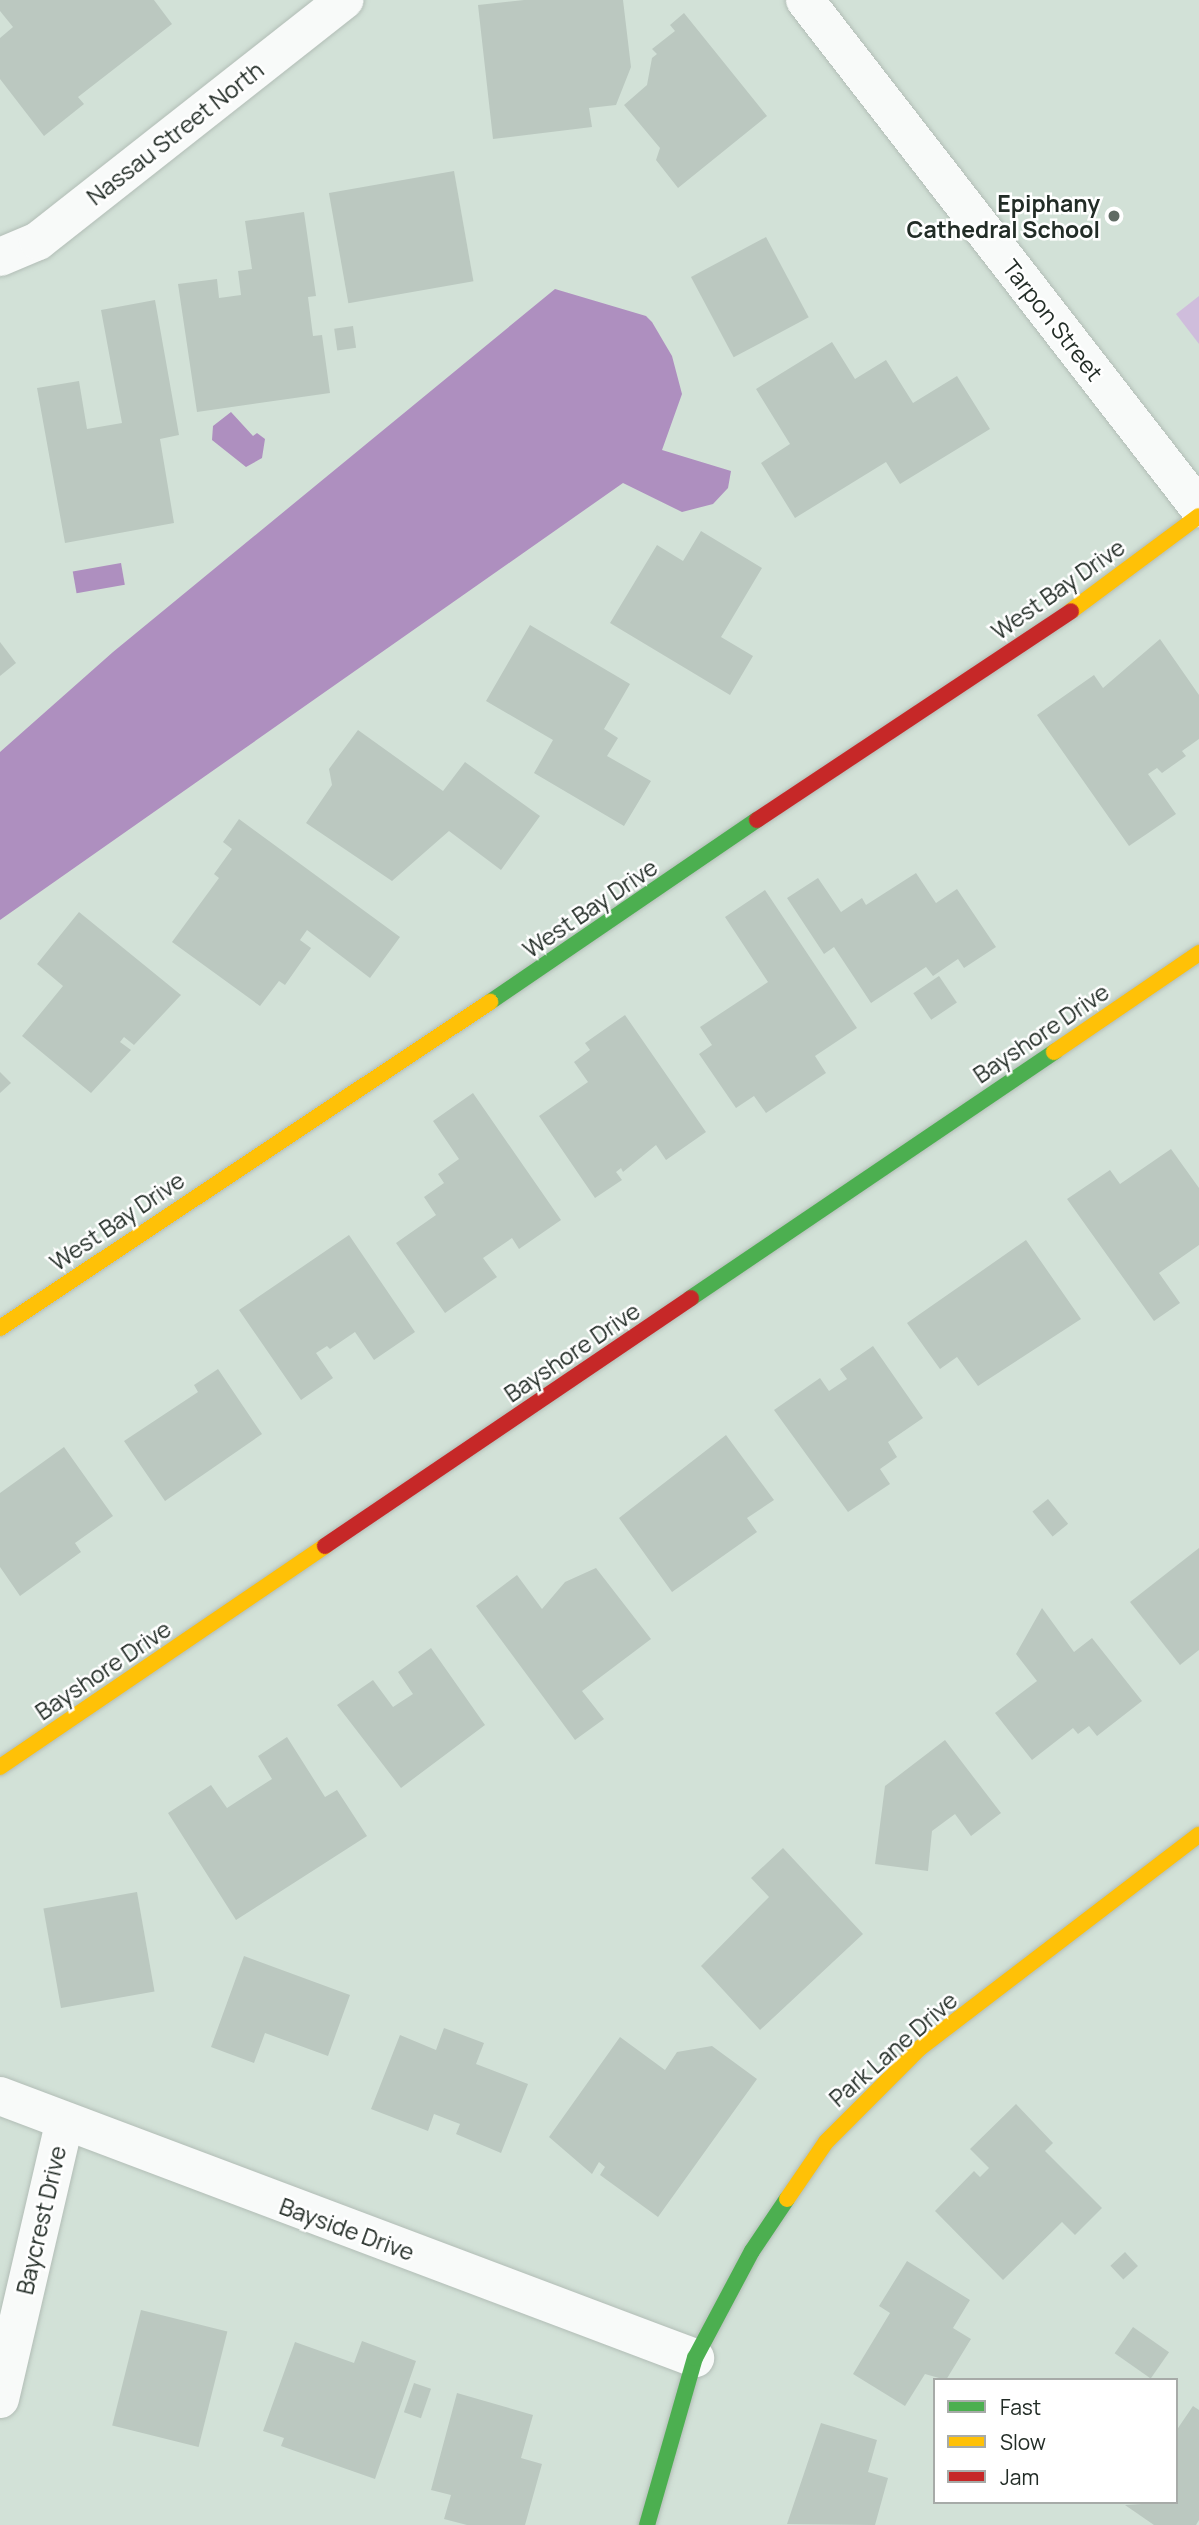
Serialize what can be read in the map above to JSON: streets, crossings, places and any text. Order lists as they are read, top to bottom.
{
  "streets": {
    "street": [
      "Nassau Street North",
      "Tarpon Street",
      "West Bay Drive",
      "Bayshore Drive",
      "Park Lane Drive",
      "Baycrest Drive",
      "Bayside Drive"
    ]
  },
  "crossings": [
    ["Park Lane Drive", "Bayside Drive"],
    ["Baycrest Drive", "Bayside Drive"]
  ],
  "places": ["Epiphany Cathedral School"],
  "legend": ["Fast", "Slow", "Jam"]
}
